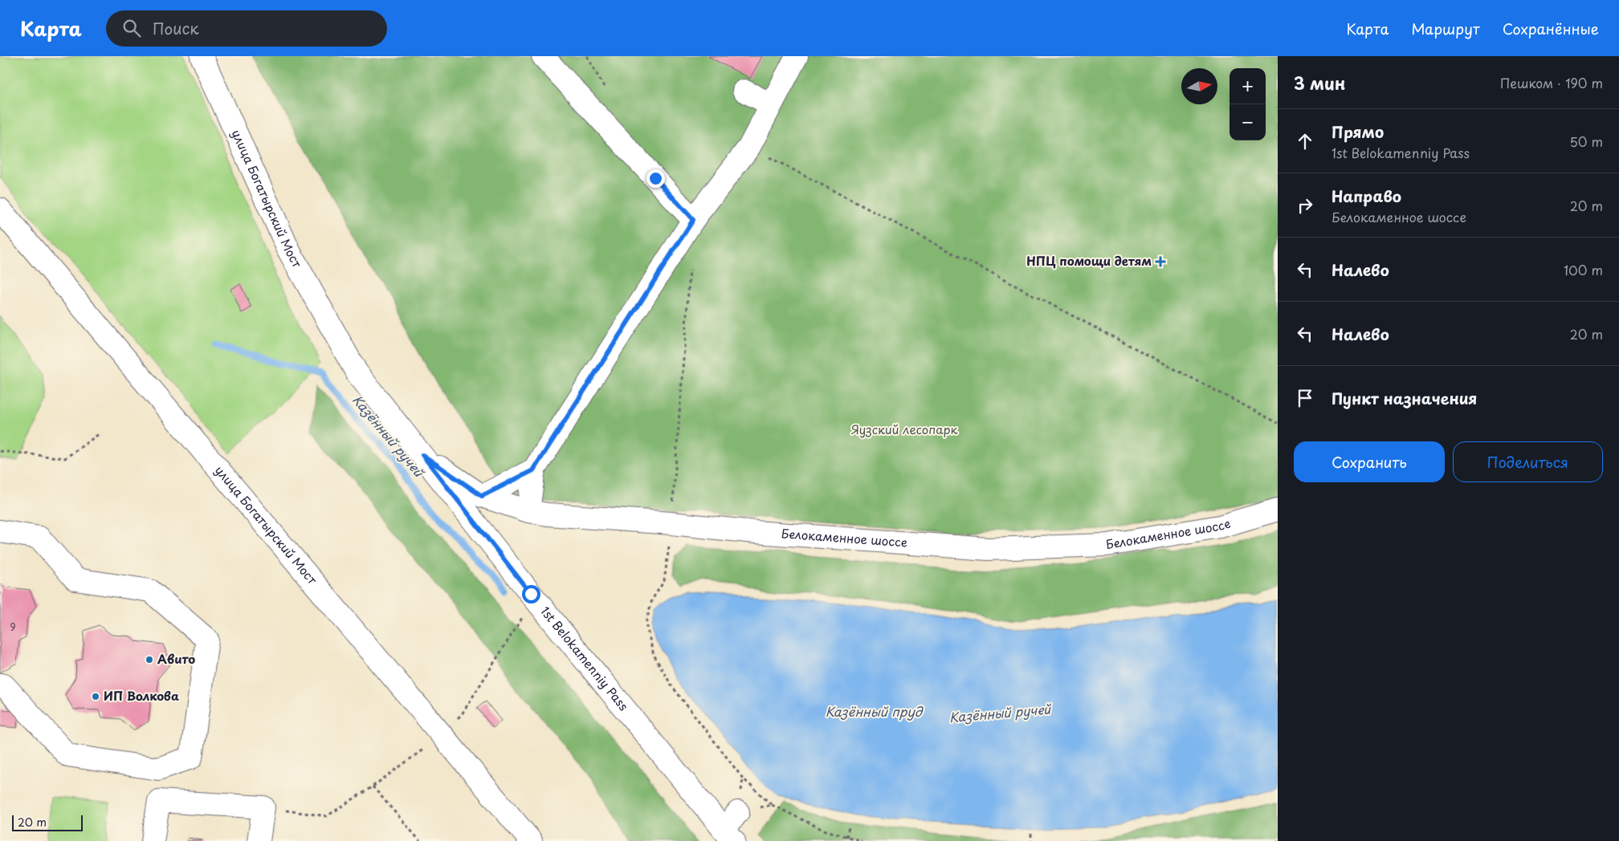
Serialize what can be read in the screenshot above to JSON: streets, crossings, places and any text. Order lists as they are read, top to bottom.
{
  "streets": {
    "street": ["улица Богатырский Мост", "Белокаменное шоссе", "1st Belokamenniy Pass"]
  },
  "crossings": [
    ["улица Богатырский Мост", "Белокаменное шоссе"],
    ["улица Богатырский Мост", "1st Belokamenniy Pass"],
    ["Белокаменное шоссе", "1st Belokamenniy Pass"]
  ],
  "water": ["Казённый ручей", "Казённый пруд"],
  "parks": ["Яузский лесопарк"],
  "places": {
    "health": ["НПЦ помощи детям"],
    "other": ["Авито", "ИП Волкова"]
  },
  "house_numbers": ["9"],
  "scale_bar": "20 m",
  "north": "right",
  "page": {
    "header": "Карта",
    "search": "Поиск",
    "nav": ["Карта", "Маршрут", "Сохранённые"],
    "heading": ["3 мин", "Пешком · 190 m"],
    "map_buttons": ["+", "−"],
    "list": [
      ["Прямо", "1st Belokamenniy Pass", "50 m"],
      ["Направо", "Белокаменное шоссе", "20 m"],
      ["Налево", "100 m"],
      ["Налево", "20 m"],
      "Пункт назначения"
    ],
    "buttons": ["Сохранить", "Поделиться"],
    "scale": "20 m"
  }
}
